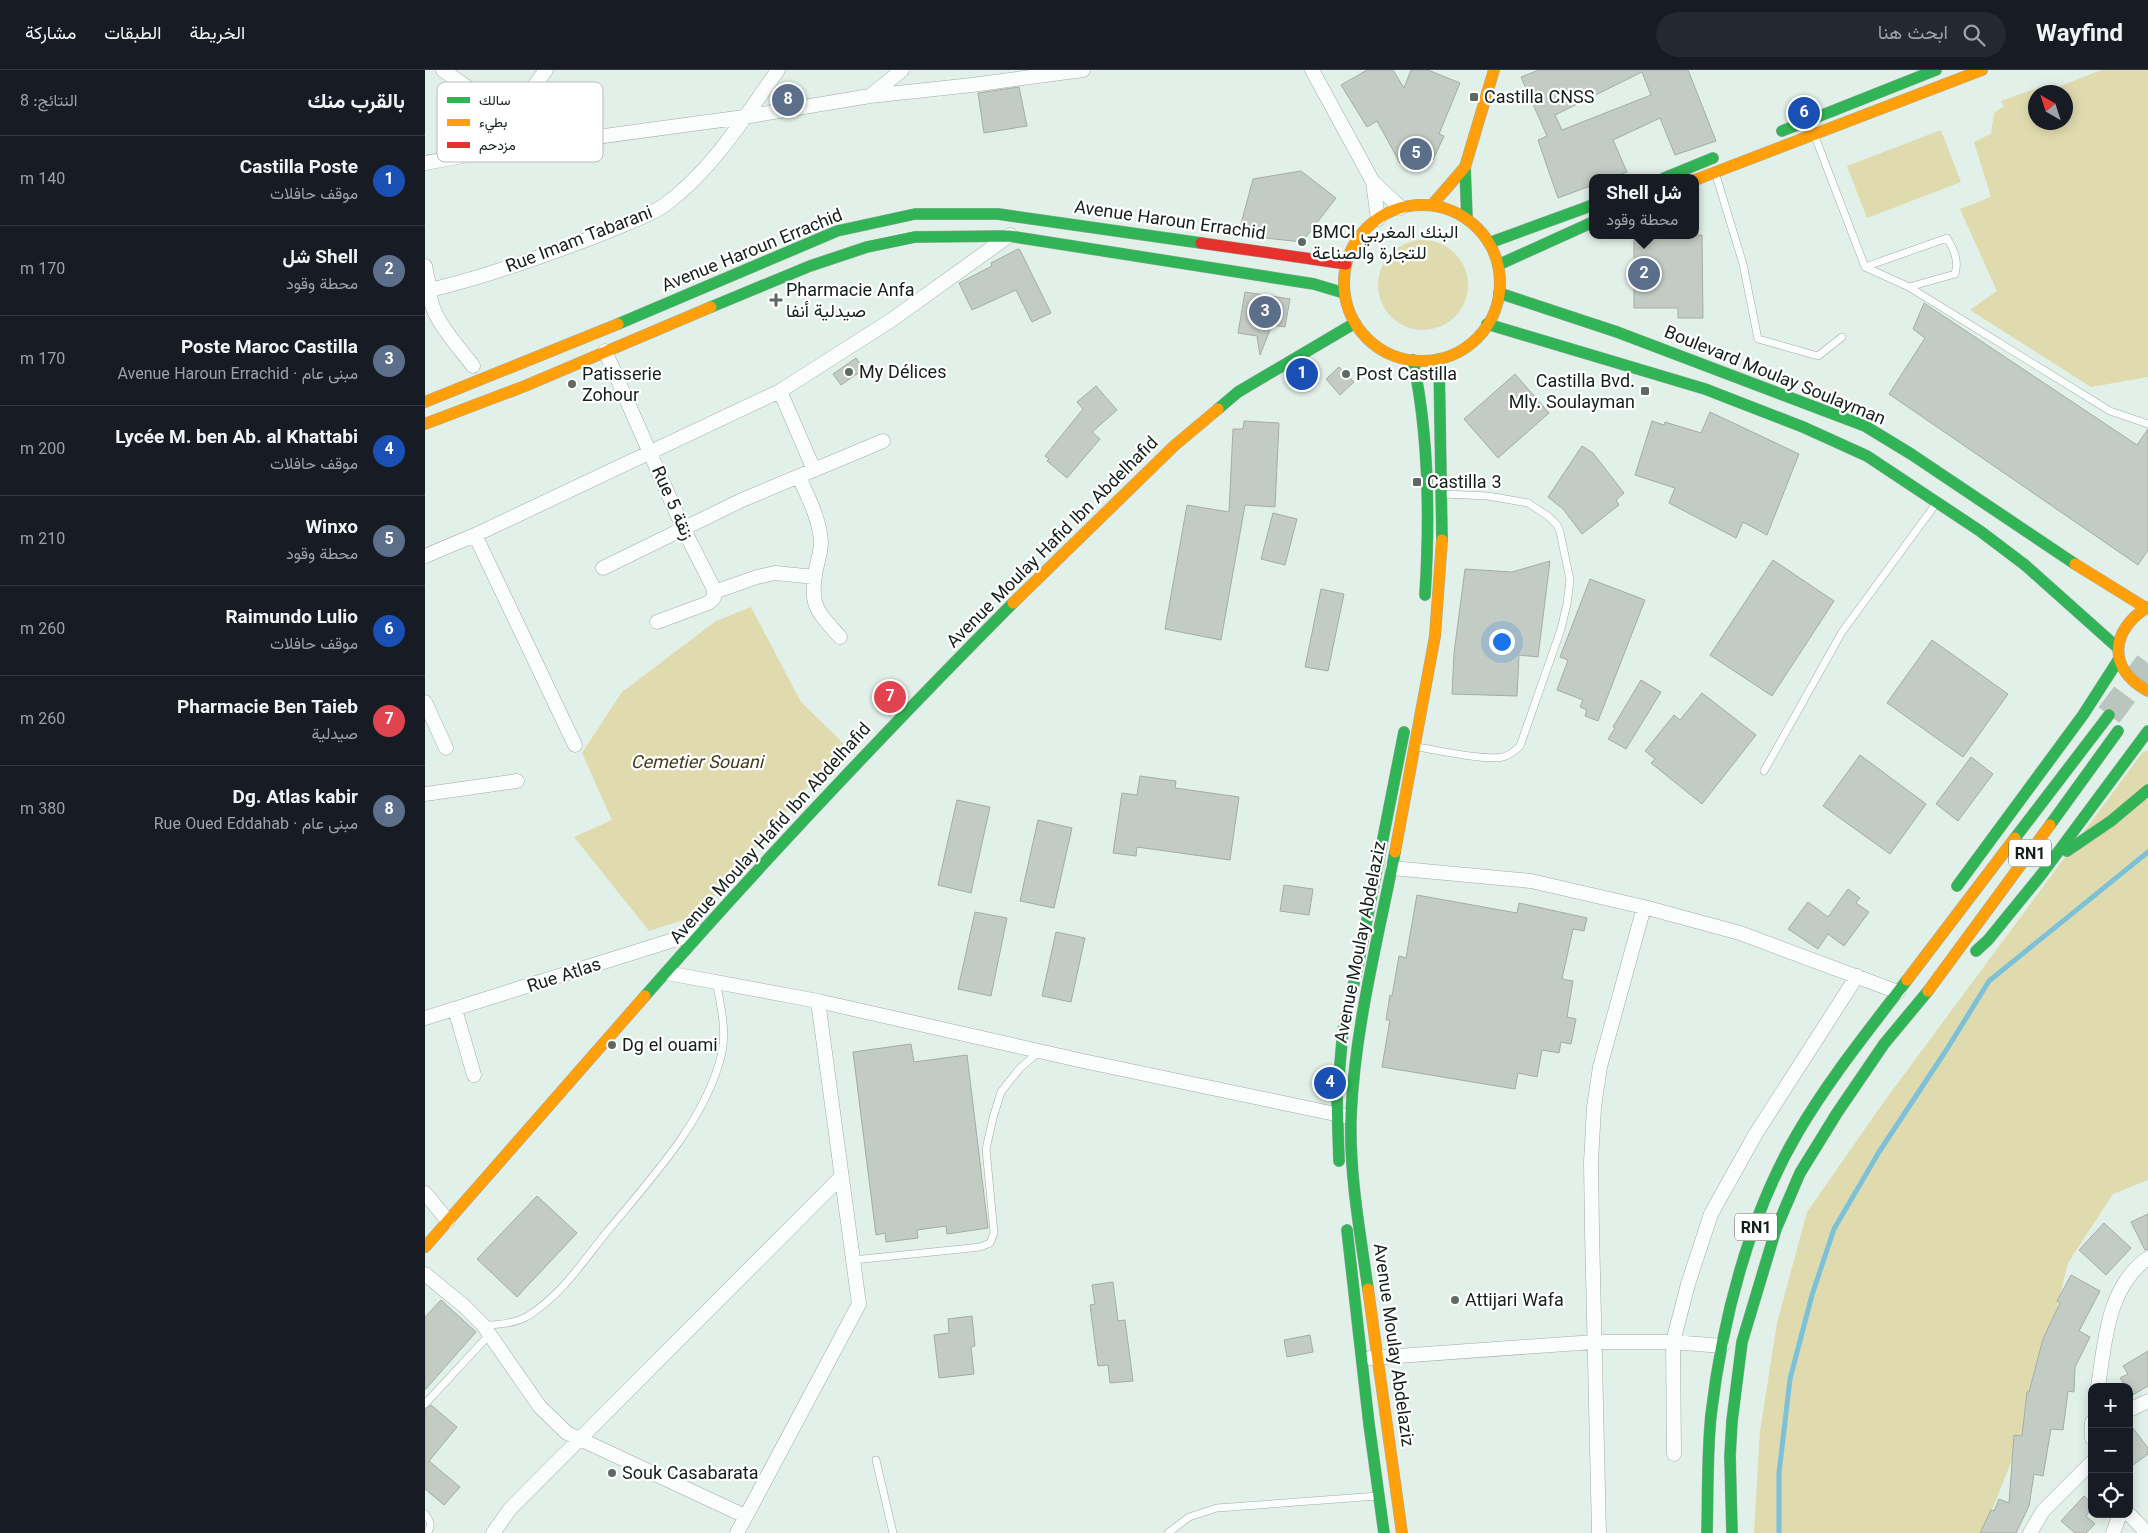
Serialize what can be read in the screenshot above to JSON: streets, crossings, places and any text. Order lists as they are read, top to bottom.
{
  "streets": {
    "main road": [
      "Avenue Haroun Errachid",
      "Boulevard Moulay Soulayman",
      "Avenue Moulay Hafid Ibn Abdelhafid",
      "RN1",
      "Avenue Moulay Abdelaziz"
    ],
    "street": ["Rue Imam Tabarani", "Rue 5 زنقة", "Rue Atlas"]
  },
  "crossings": [
    ["Avenue Haroun Errachid", "Boulevard Moulay Soulayman"],
    ["Avenue Haroun Errachid", "Rue 5 زنقة"],
    ["Avenue Haroun Errachid", "Avenue Moulay Hafid Ibn Abdelhafid"],
    ["Avenue Haroun Errachid", "Avenue Moulay Abdelaziz"],
    ["Boulevard Moulay Soulayman", "Avenue Moulay Hafid Ibn Abdelhafid"],
    ["Boulevard Moulay Soulayman", "Avenue Moulay Abdelaziz"],
    ["Avenue Moulay Hafid Ibn Abdelhafid", "Avenue Moulay Abdelaziz"],
    ["Avenue Moulay Hafid Ibn Abdelhafid", "Rue Atlas"]
  ],
  "parks": ["Cemetier Souani"],
  "places": {
    "transit": ["Castilla CNSS", "Castilla Bvd. Mly. Soulayman", "Castilla 3"],
    "other": [
      "BMCI البنك المغربي للتجارة والصناعة",
      "My Délices",
      "Post Castilla",
      "Patisserie Zohour",
      "Dg el ouami",
      "Attijari Wafa",
      "Souk Casabarata"
    ],
    "health": ["Pharmacie Anfa صيدلية أنفا"]
  },
  "legend": ["سالك", "بطيء", "مزدحم"],
  "north": "top left",
  "page": {
    "header": "Wayfind",
    "search": "ابحث هنا",
    "nav": ["الخريطة", "الطبقات", "مشاركة"],
    "heading": ["بالقرب منك", "النتائج: 8"],
    "pins": [
      "8",
      "6",
      "5",
      "2",
      "3",
      "1",
      "7",
      "4"
    ],
    "list": [
      {
        "mark": "1",
        "name": "Castilla Poste",
        "note": "موقف حافلات",
        "value": "140 m"
      },
      {
        "mark": "2",
        "name": "Shell شل",
        "note": "محطة وقود",
        "value": "170 m"
      },
      {
        "mark": "3",
        "name": "Poste Maroc Castilla",
        "note": "مبنى عام · Avenue Haroun Errachid",
        "value": "170 m"
      },
      {
        "mark": "4",
        "name": "Lycée M. ben Ab. al Khattabi",
        "note": "موقف حافلات",
        "value": "200 m"
      },
      {
        "mark": "5",
        "name": "Winxo",
        "note": "محطة وقود",
        "value": "210 m"
      },
      {
        "mark": "6",
        "name": "Raimundo Lulio",
        "note": "موقف حافلات",
        "value": "260 m"
      },
      {
        "mark": "7",
        "name": "Pharmacie Ben Taieb",
        "note": "صيدلية",
        "value": "260 m"
      },
      {
        "mark": "8",
        "name": "Dg. Atlas kabir",
        "note": "مبنى عام · Rue Oued Eddahab",
        "value": "380 m"
      }
    ],
    "popup": ["Shell شل", "محطة وقود"],
    "map_buttons": ["+", "−"]
  }
}
